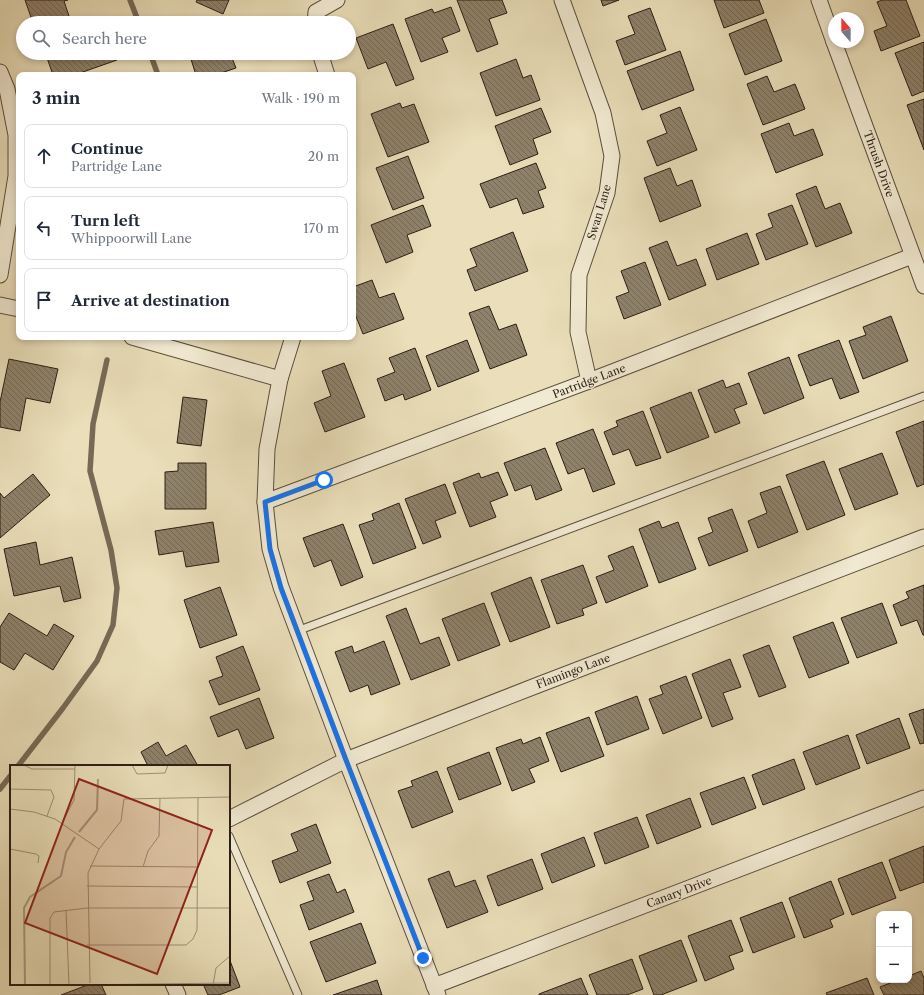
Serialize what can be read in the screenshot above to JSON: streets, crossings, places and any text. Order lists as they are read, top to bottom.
{
  "streets": {
    "street": [
      "Thrush Drive",
      "Swan Lane",
      "Partridge Lane",
      "Flamingo Lane",
      "Canary Drive"
    ]
  },
  "crossings": [
    ["Thrush Drive", "Partridge Lane"],
    ["Swan Lane", "Partridge Lane"]
  ],
  "north": "top",
  "page": {
    "search": "Search here",
    "heading": ["3 min", "Walk · 190 m"],
    "list": [
      ["Continue", "Partridge Lane", "20 m"],
      ["Turn left", "Whippoorwill Lane", "170 m"],
      "Arrive at destination"
    ],
    "map_buttons": ["+", "−"]
  }
}
